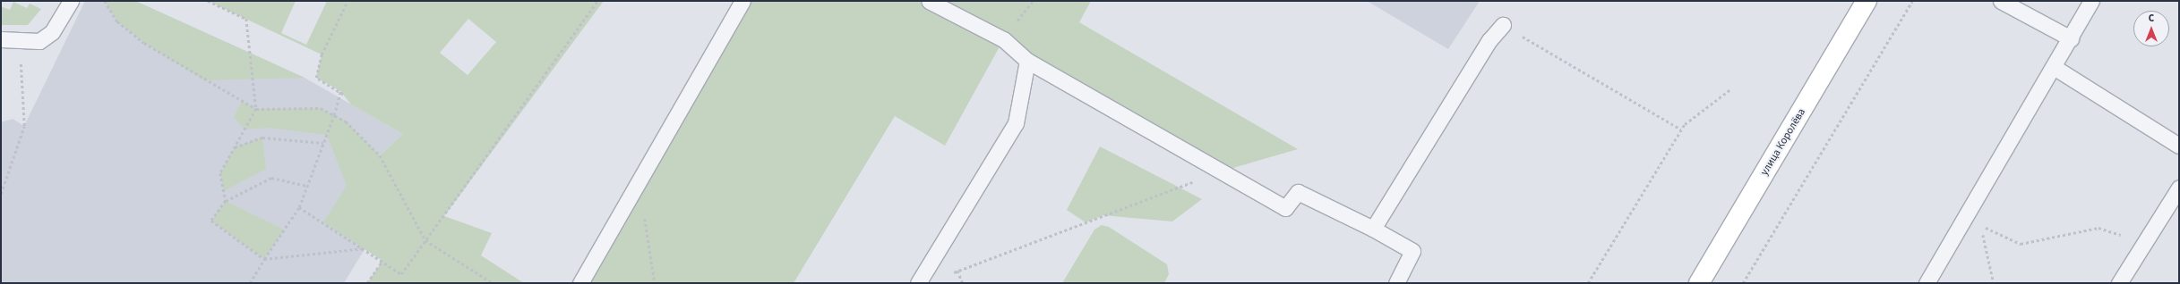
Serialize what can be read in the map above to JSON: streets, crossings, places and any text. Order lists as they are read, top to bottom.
{
  "streets": {
    "main road": ["улица Королёва"]
  },
  "north": "top"
}
